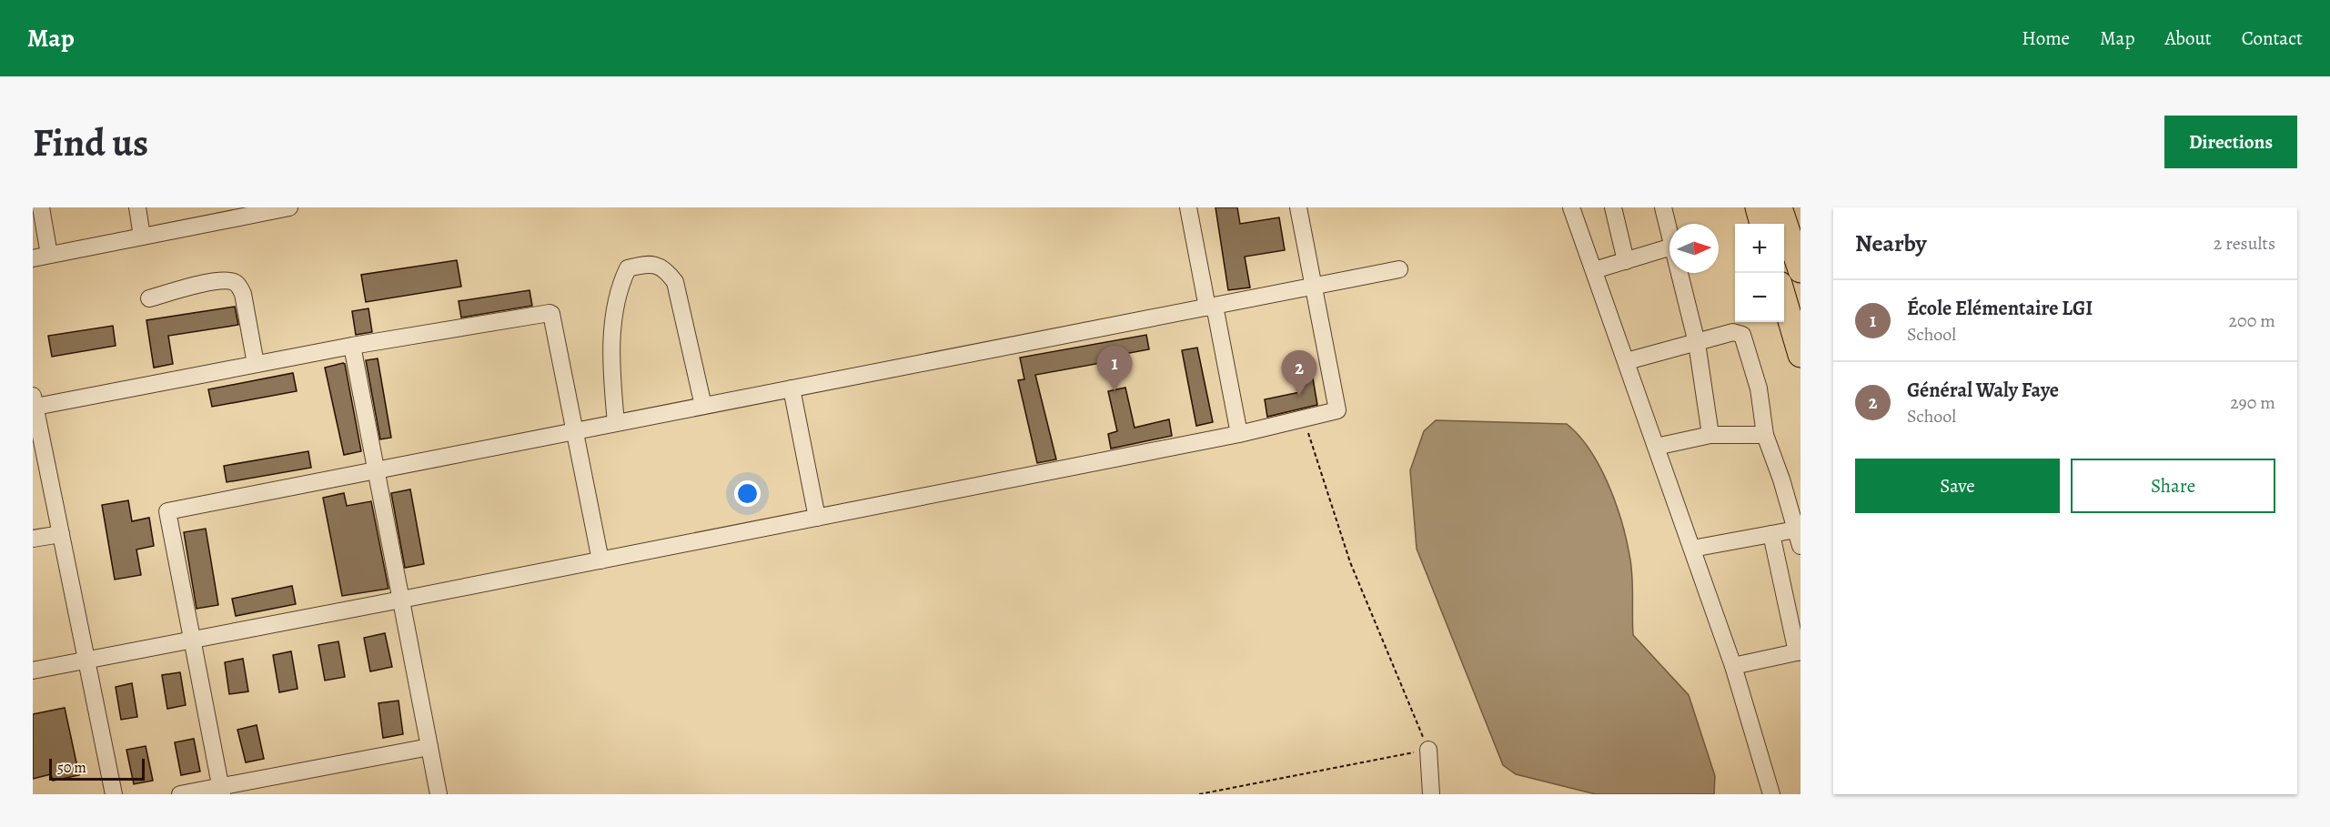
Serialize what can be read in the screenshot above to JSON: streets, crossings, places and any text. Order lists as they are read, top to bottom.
{
  "scale_bar": "50 m",
  "north": "right",
  "page": {
    "header": "Map",
    "nav": [
      "Home",
      "Map",
      "About",
      "Contact"
    ],
    "buttons": [
      "Directions",
      ["Save", "Share"]
    ],
    "title": "Find us",
    "heading": ["Nearby", "2 results"],
    "map_buttons": ["+", "−"],
    "list": [
      {
        "mark": "1",
        "name": "École Elémentaire LGI",
        "note": "School",
        "value": "200 m"
      },
      {
        "mark": "2",
        "name": "Général Waly Faye",
        "note": "School",
        "value": "290 m"
      }
    ],
    "pins": ["1", "2"],
    "scale": "50 m"
  }
}
